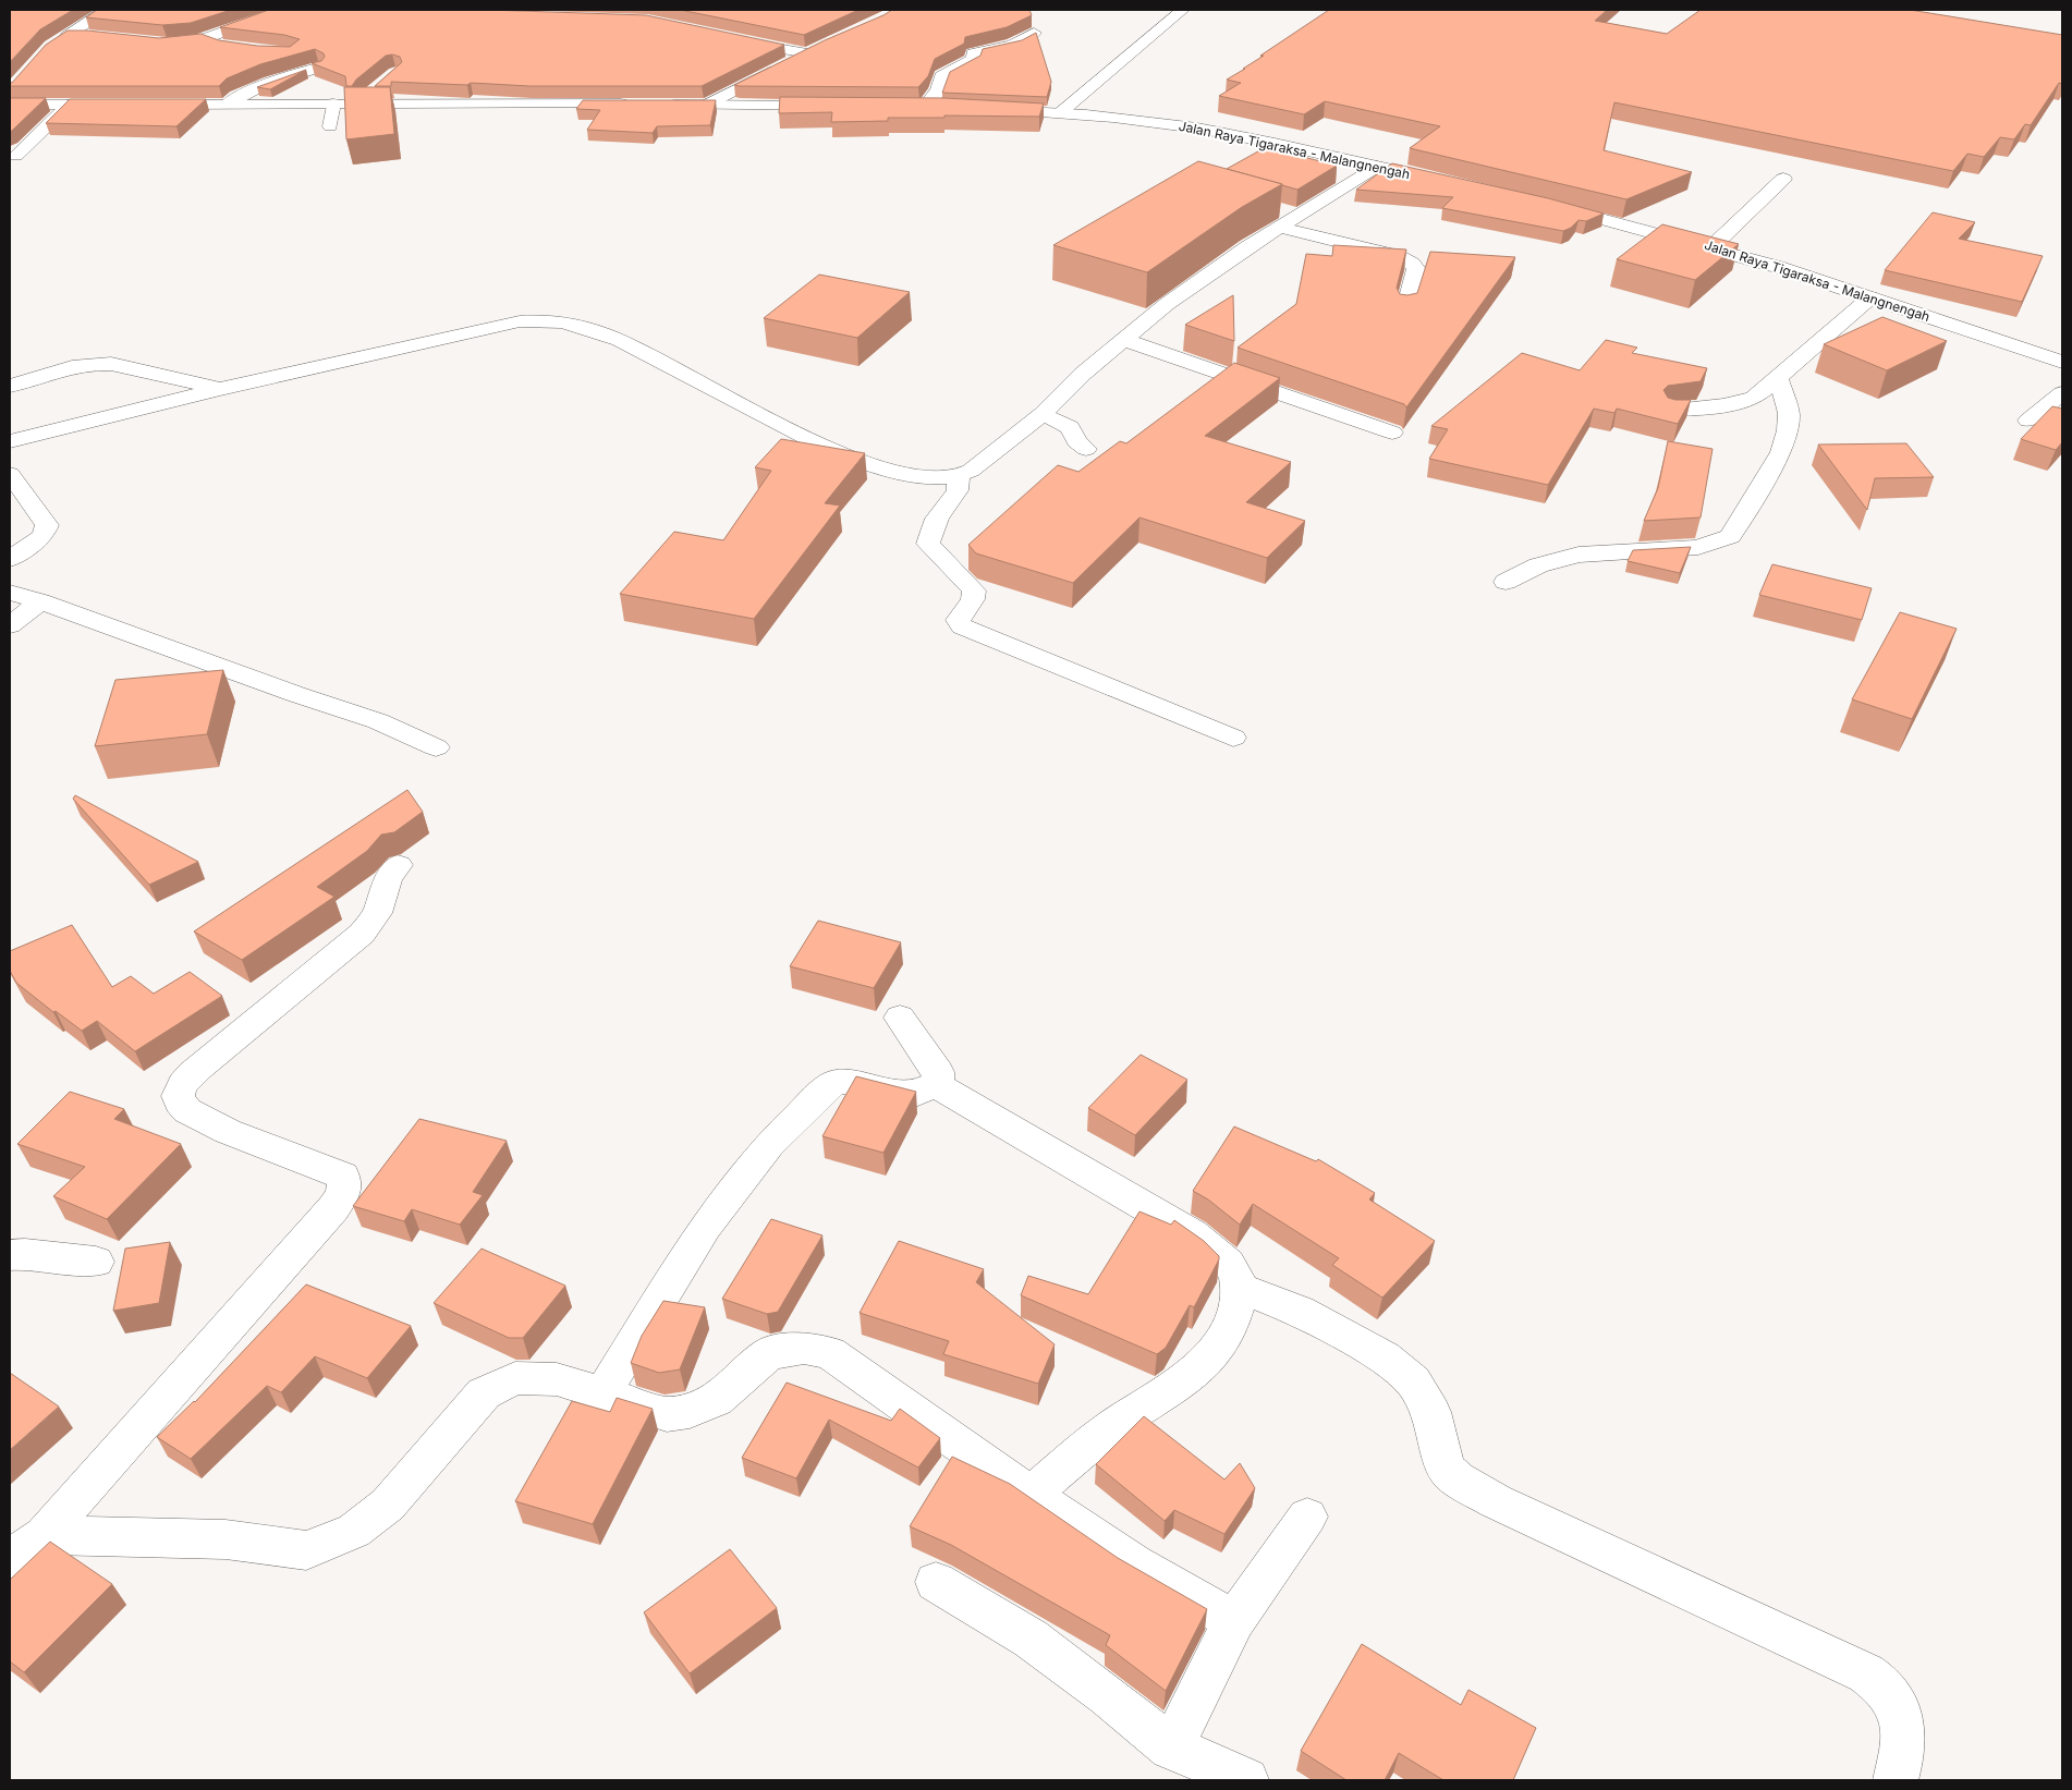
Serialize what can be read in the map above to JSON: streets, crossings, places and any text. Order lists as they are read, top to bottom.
{
  "streets": {
    "street": ["Jalan Raya Tigaraksa - Malangnengah"]
  }
}
